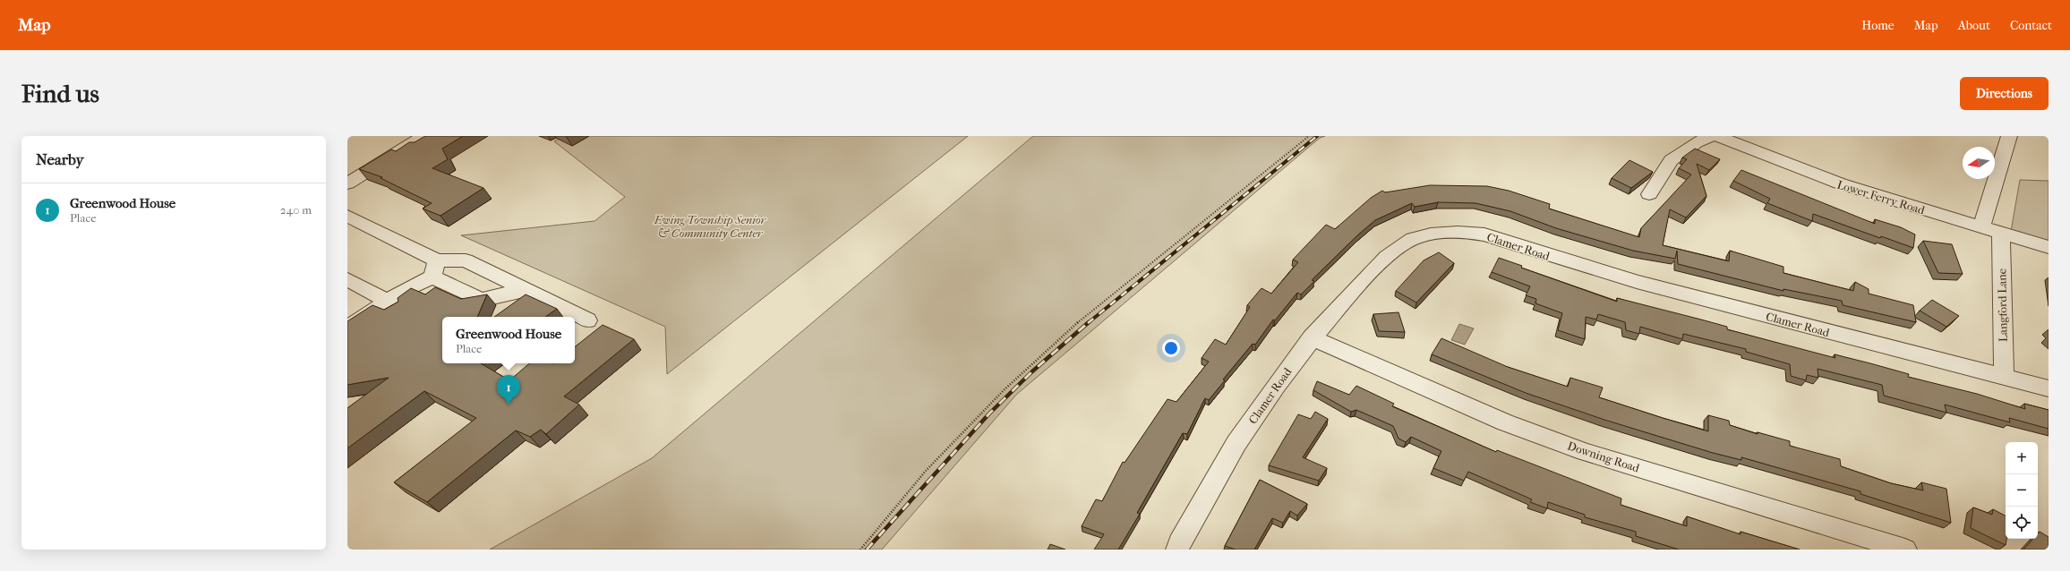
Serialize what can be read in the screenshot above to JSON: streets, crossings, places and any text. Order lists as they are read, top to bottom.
{
  "streets": {
    "street": [
      "Lower Ferry Road",
      "Clamer Road",
      "Langford Lane",
      "Downing Road"
    ]
  },
  "crossings": [
    ["Lower Ferry Road", "Langford Lane"],
    ["Clamer Road", "Langford Lane"],
    ["Clamer Road", "Downing Road"]
  ],
  "parks": ["Ewing Township Senior & Community Center"],
  "north": "left",
  "page": {
    "header": "Map",
    "nav": [
      "Home",
      "Map",
      "About",
      "Contact"
    ],
    "buttons": "Directions",
    "title": "Find us",
    "heading": "Nearby",
    "list": [
      {
        "mark": "1",
        "name": "Greenwood House",
        "note": "Place",
        "value": "240 m"
      }
    ],
    "popup": ["Greenwood House", "Place"],
    "pins": "1",
    "map_buttons": ["+", "−"]
  }
}
